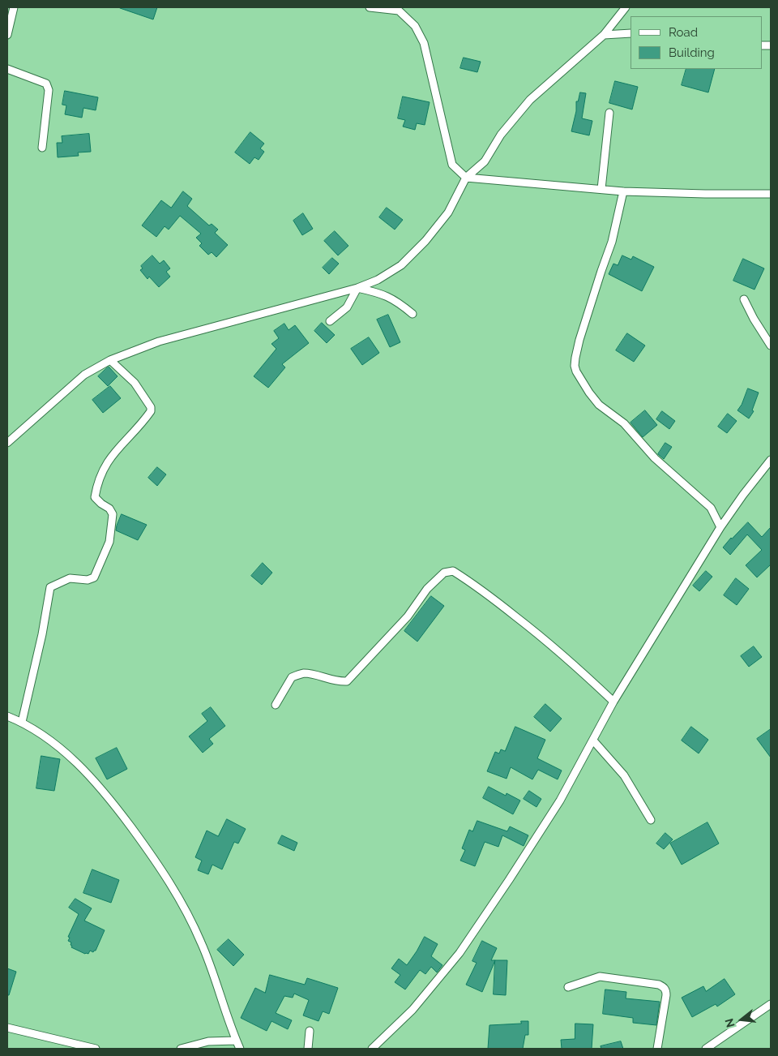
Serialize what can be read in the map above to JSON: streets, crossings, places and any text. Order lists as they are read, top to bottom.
{
  "legend": ["Road", "Building"],
  "north": "left"
}
